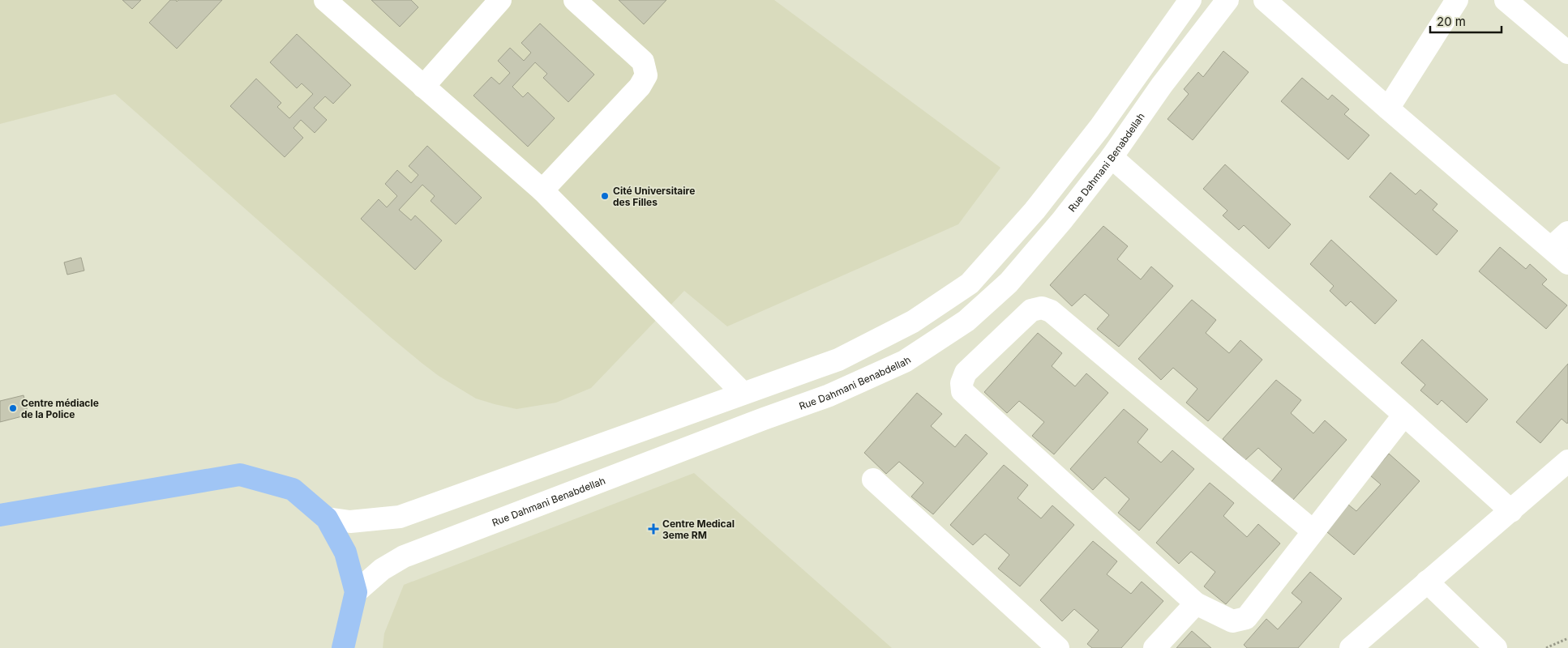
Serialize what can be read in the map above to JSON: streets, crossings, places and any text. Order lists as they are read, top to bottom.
{
  "streets": {
    "street": ["Rue Dahmani Benabdellah"]
  },
  "places": {
    "other": ["Cité Universitaire des Filles", "Centre médiacle de la Police"],
    "health": ["Centre Medical 3eme RM"]
  },
  "scale_bar": "20 m"
}
